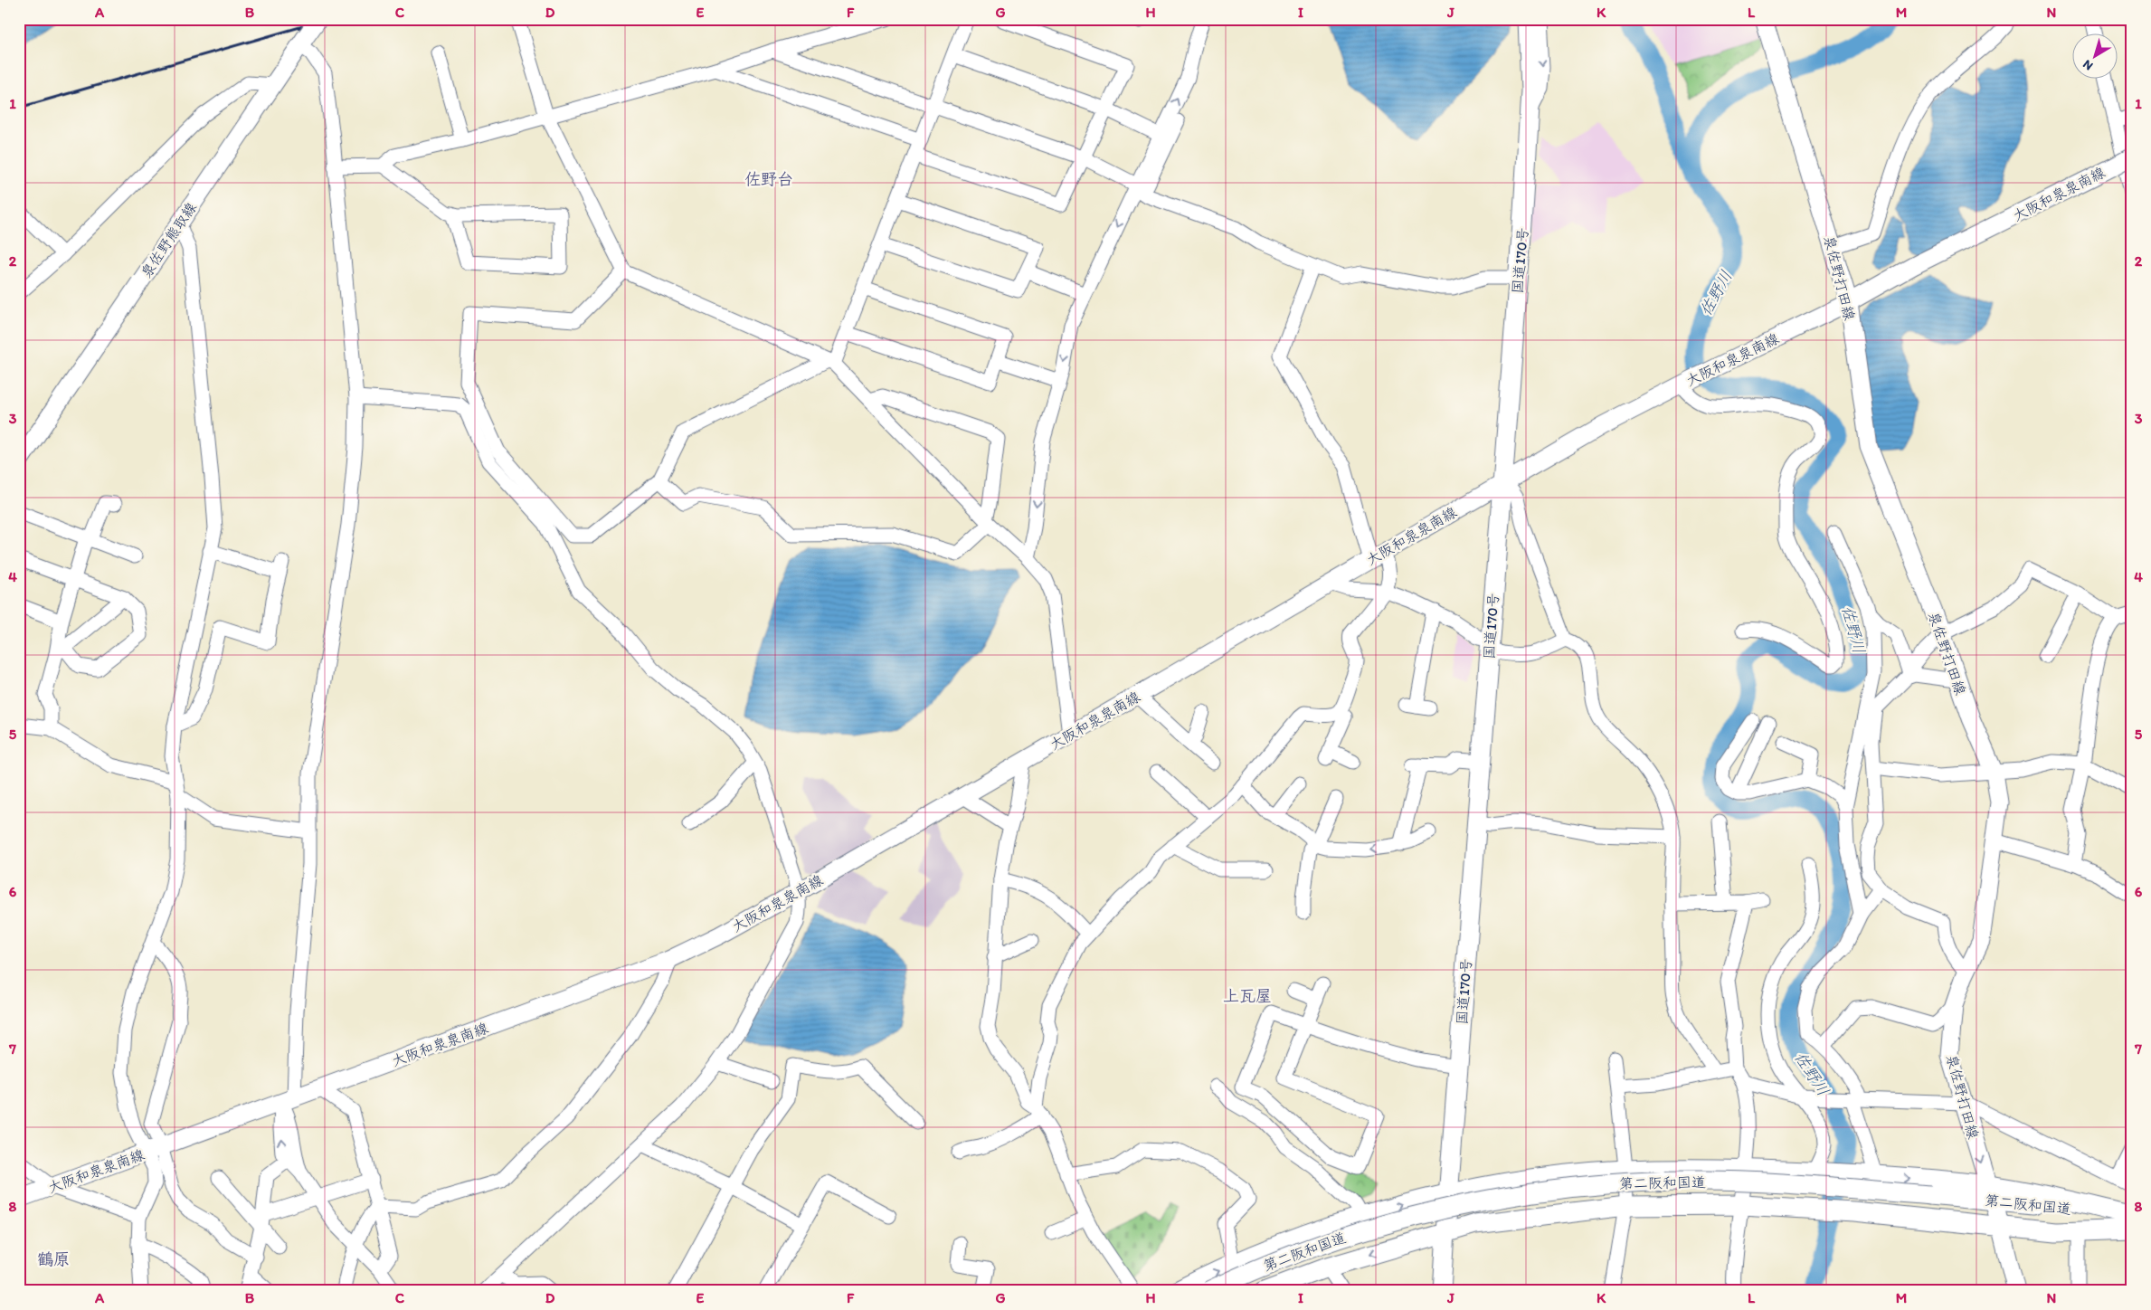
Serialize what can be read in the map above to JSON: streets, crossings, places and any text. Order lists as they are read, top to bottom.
{
  "streets": {
    "highway": ["国道170号", "第二阪和国道"],
    "main road": ["大阪和泉泉南線", "泉佐野熊取線", "泉佐野打田線"]
  },
  "crossings": [
    ["大阪和泉泉南線", "国道170号"],
    ["大阪和泉泉南線", "泉佐野打田線"],
    ["泉佐野打田線", "第二阪和国道"]
  ],
  "districts": ["佐野台", "上瓦屋", "鶴原"],
  "water": ["佐野川"],
  "north": "bottom left",
  "grid": {
    "columns": [
      "A",
      "B",
      "C",
      "D",
      "E",
      "F",
      "G",
      "H",
      "I",
      "J",
      "K",
      "L",
      "M",
      "N"
    ],
    "rows": [
      "1",
      "2",
      "3",
      "4",
      "5",
      "6",
      "7",
      "8"
    ]
  }
}
